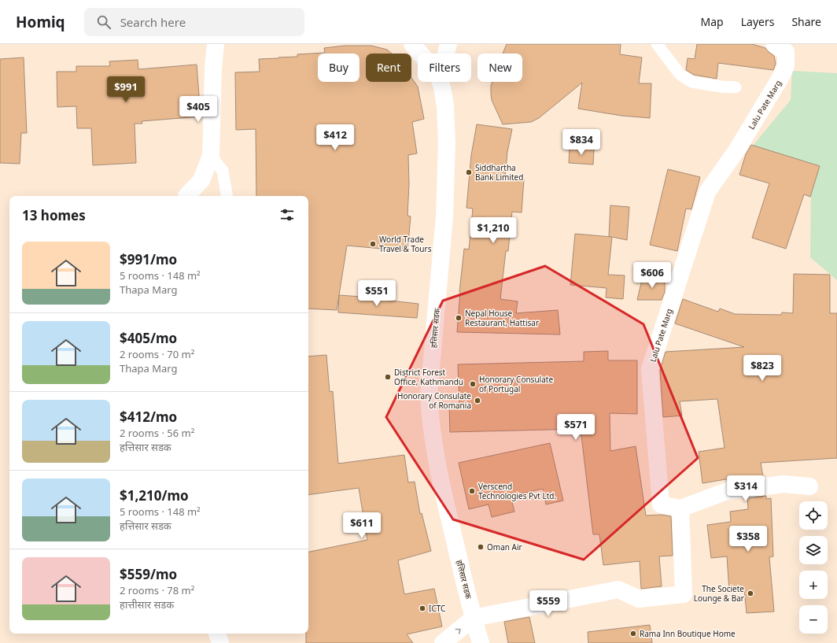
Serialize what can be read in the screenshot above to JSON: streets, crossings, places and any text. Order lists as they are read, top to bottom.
{
  "streets": {
    "street": ["Lalu Pate Marg", "हत्तिसार सडक"]
  },
  "places": [
    "Siddhartha Bank Limited",
    "World Trade Travel & Tours",
    "Nepal House Restaurant, Hattisar",
    "District Forest Office, Kathmandu",
    "Honorary Consulate of Portugal",
    "Honorary Consulate of Romania",
    "Verscend Technologies Pvt Ltd.",
    "Oman Air",
    "The Societe Lounge & Bar",
    "ICTC",
    "Rama Inn Boutique Home"
  ],
  "page": {
    "header": "Homiq",
    "search": "Search here",
    "nav": ["Map", "Layers", "Share"],
    "chip": [
      "Buy",
      "Rent",
      "Filters",
      "New"
    ],
    "price": [
      "$991",
      "$405",
      "$412",
      "$834",
      "$1,210",
      "$606",
      "$551",
      "$823",
      "$571",
      "$314",
      "$611",
      "$358",
      "$559"
    ],
    "heading": "13 homes",
    "list": [
      {
        "name": "$991/mo",
        "note": "5 rooms · 148 m² · Thapa Marg"
      },
      {
        "name": "$405/mo",
        "note": "2 rooms · 70 m² · Thapa Marg"
      },
      {
        "name": "$412/mo",
        "note": "2 rooms · 56 m² · हत्तिसार सडक"
      },
      {
        "name": "$1,210/mo",
        "note": "5 rooms · 148 m² · हत्तिसार सडक"
      },
      {
        "name": "$559/mo",
        "note": "2 rooms · 78 m² · हात्तीसार सडक"
      }
    ],
    "map_buttons": ["+", "−"]
  }
}
